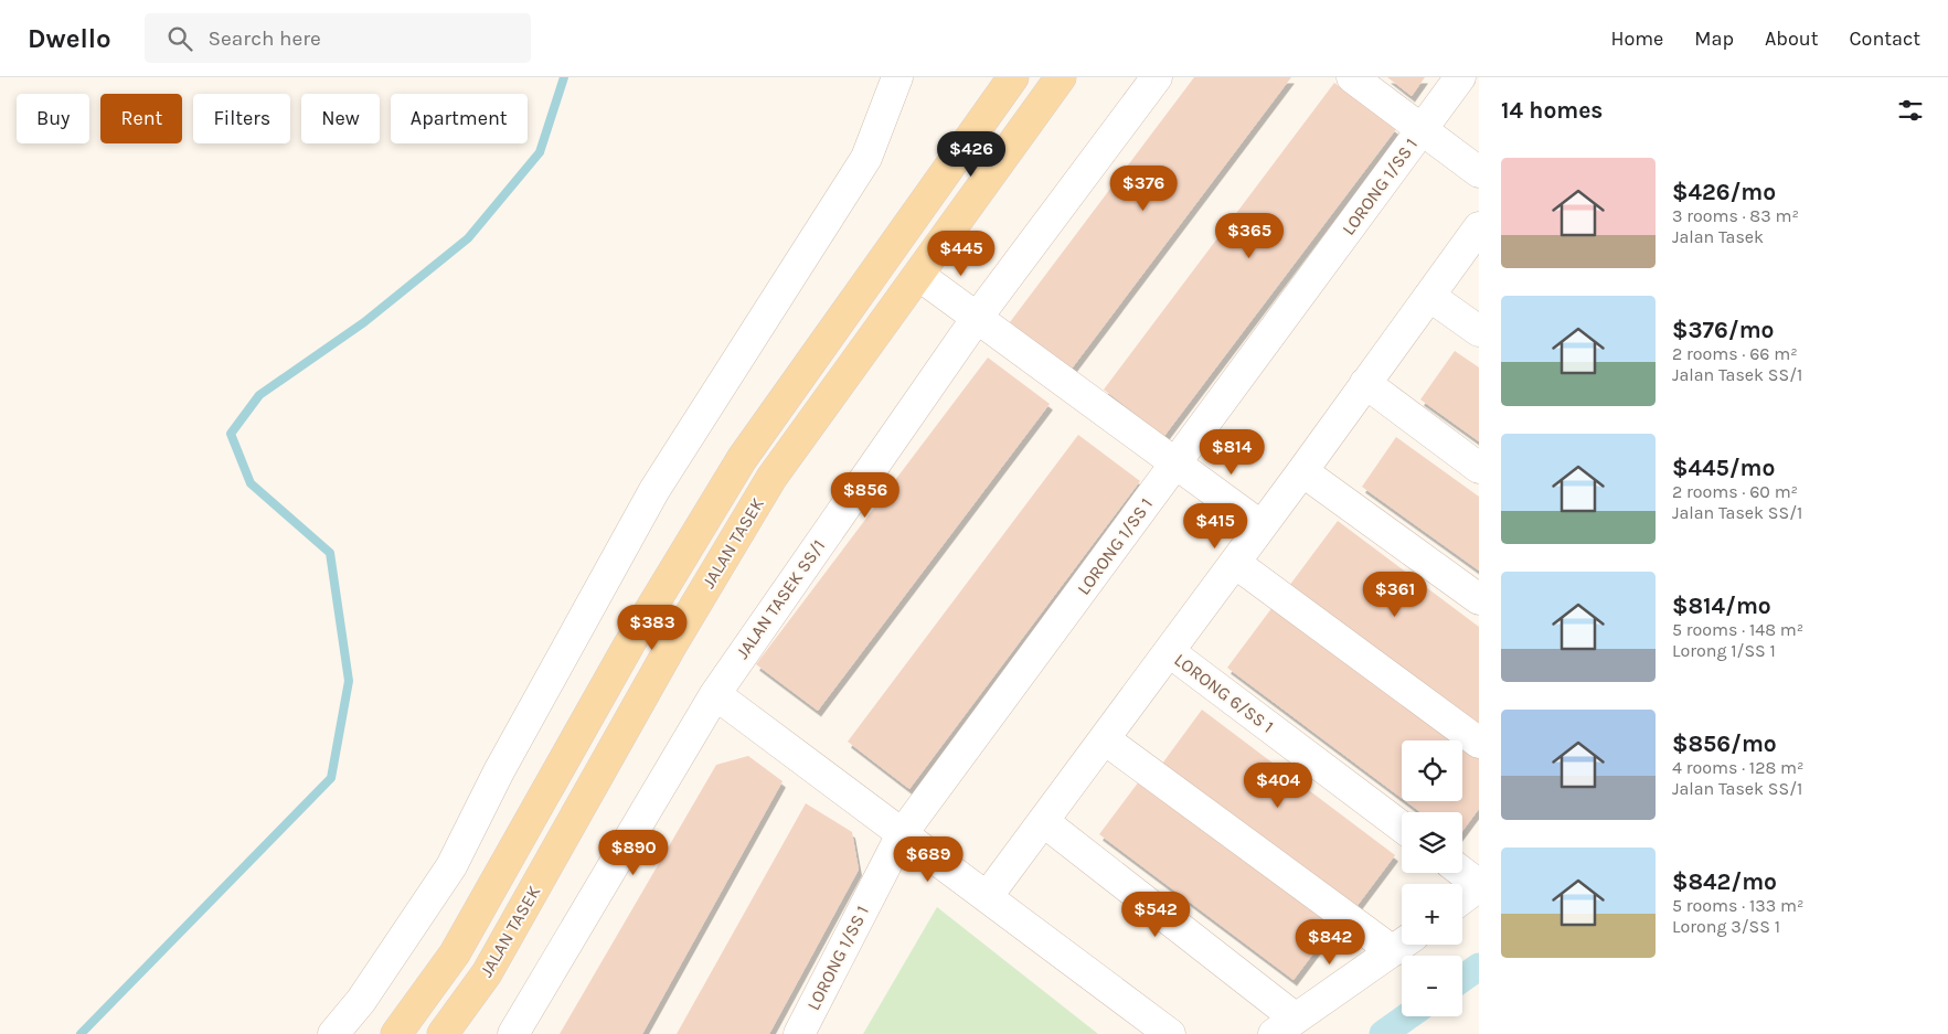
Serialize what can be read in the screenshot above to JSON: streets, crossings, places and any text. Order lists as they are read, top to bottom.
{
  "streets": {
    "main road": ["JALAN TASEK"],
    "street": ["LORONG 1/SS 1", "JALAN TASEK SS/1", "LORONG 6/SS 1"]
  },
  "page": {
    "header": "Dwello",
    "search": "Search here",
    "nav": [
      "Home",
      "Map",
      "About",
      "Contact"
    ],
    "heading": "14 homes",
    "chip": [
      "Buy",
      "Rent",
      "Filters",
      "New",
      "Apartment"
    ],
    "price": [
      "$426",
      "$376",
      "$365",
      "$445",
      "$814",
      "$856",
      "$415",
      "$361",
      "$383",
      "$404",
      "$890",
      "$689",
      "$542",
      "$842"
    ],
    "list": [
      {
        "name": "$426/mo",
        "note": "3 rooms · 83 m² · Jalan Tasek"
      },
      {
        "name": "$376/mo",
        "note": "2 rooms · 66 m² · Jalan Tasek SS/1"
      },
      {
        "name": "$445/mo",
        "note": "2 rooms · 60 m² · Jalan Tasek SS/1"
      },
      {
        "name": "$814/mo",
        "note": "5 rooms · 148 m² · Lorong 1/SS 1"
      },
      {
        "name": "$856/mo",
        "note": "4 rooms · 128 m² · Jalan Tasek SS/1"
      },
      {
        "name": "$842/mo",
        "note": "5 rooms · 133 m² · Lorong 3/SS 1"
      }
    ],
    "map_buttons": ["+", "−"]
  }
}
